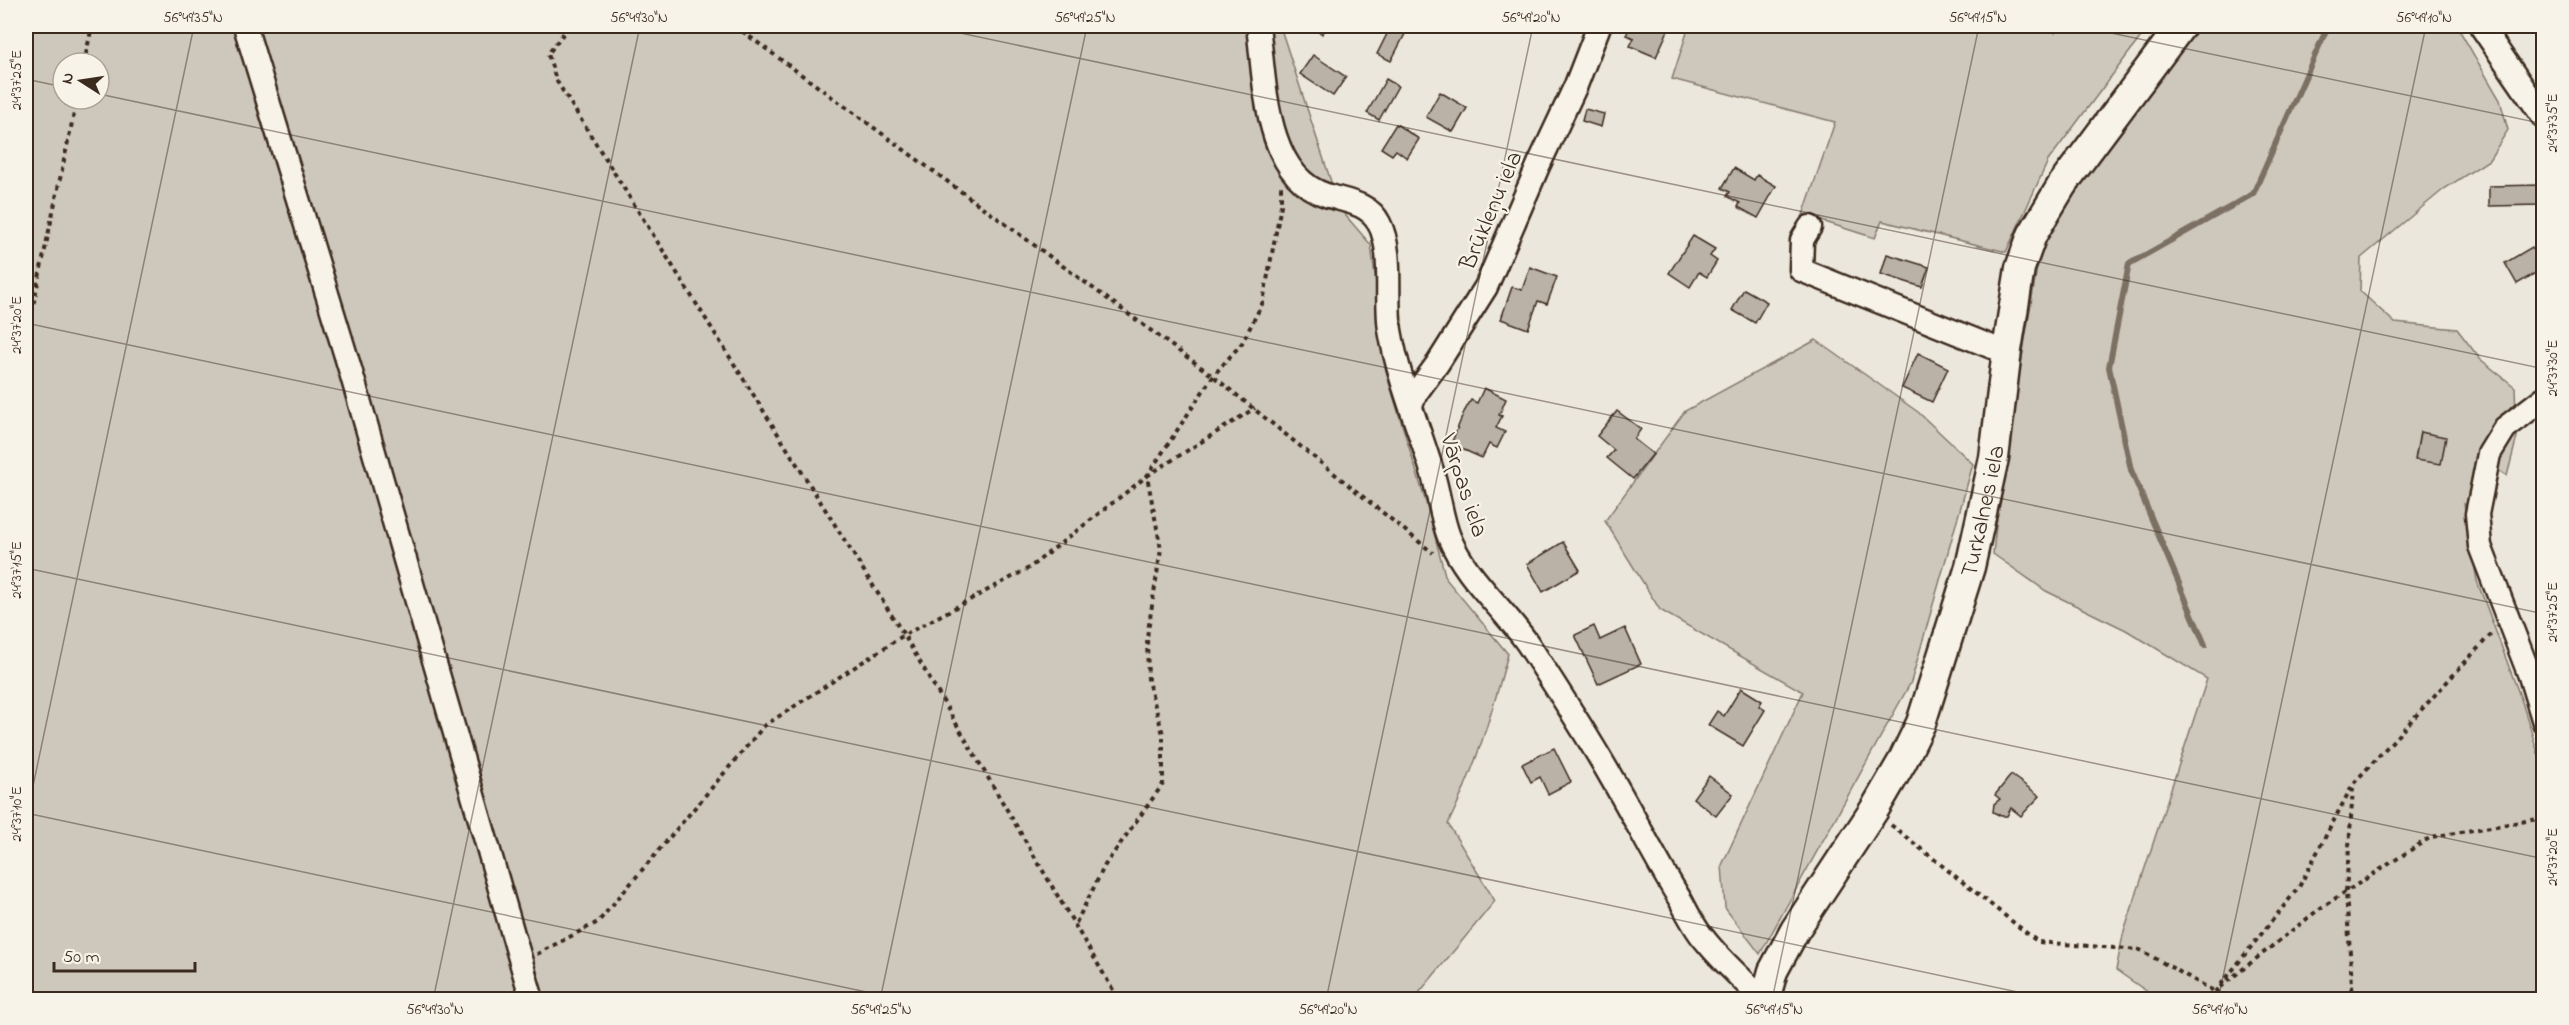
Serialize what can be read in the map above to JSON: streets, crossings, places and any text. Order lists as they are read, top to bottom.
{
  "streets": {
    "main road": ["Turkalnes iela"],
    "street": ["Brūkleņu iela", "Vārpas iela"]
  },
  "crossings": [
    ["Brūkleņu iela", "Vārpas iela"],
    ["Vārpas iela", "Turkalnes iela"]
  ],
  "scale_bar": "50 m",
  "north": "left",
  "coordinates": [
    "56°49'35\"N",
    "56°49'30\"N",
    "56°49'25\"N",
    "56°49'20\"N",
    "56°49'15\"N",
    "56°49'10\"N",
    "24°37'25\"E",
    "24°37'35\"E",
    "24°37'20\"E",
    "24°37'30\"E",
    "24°37'15\"E",
    "24°37'10\"E"
  ]
}
